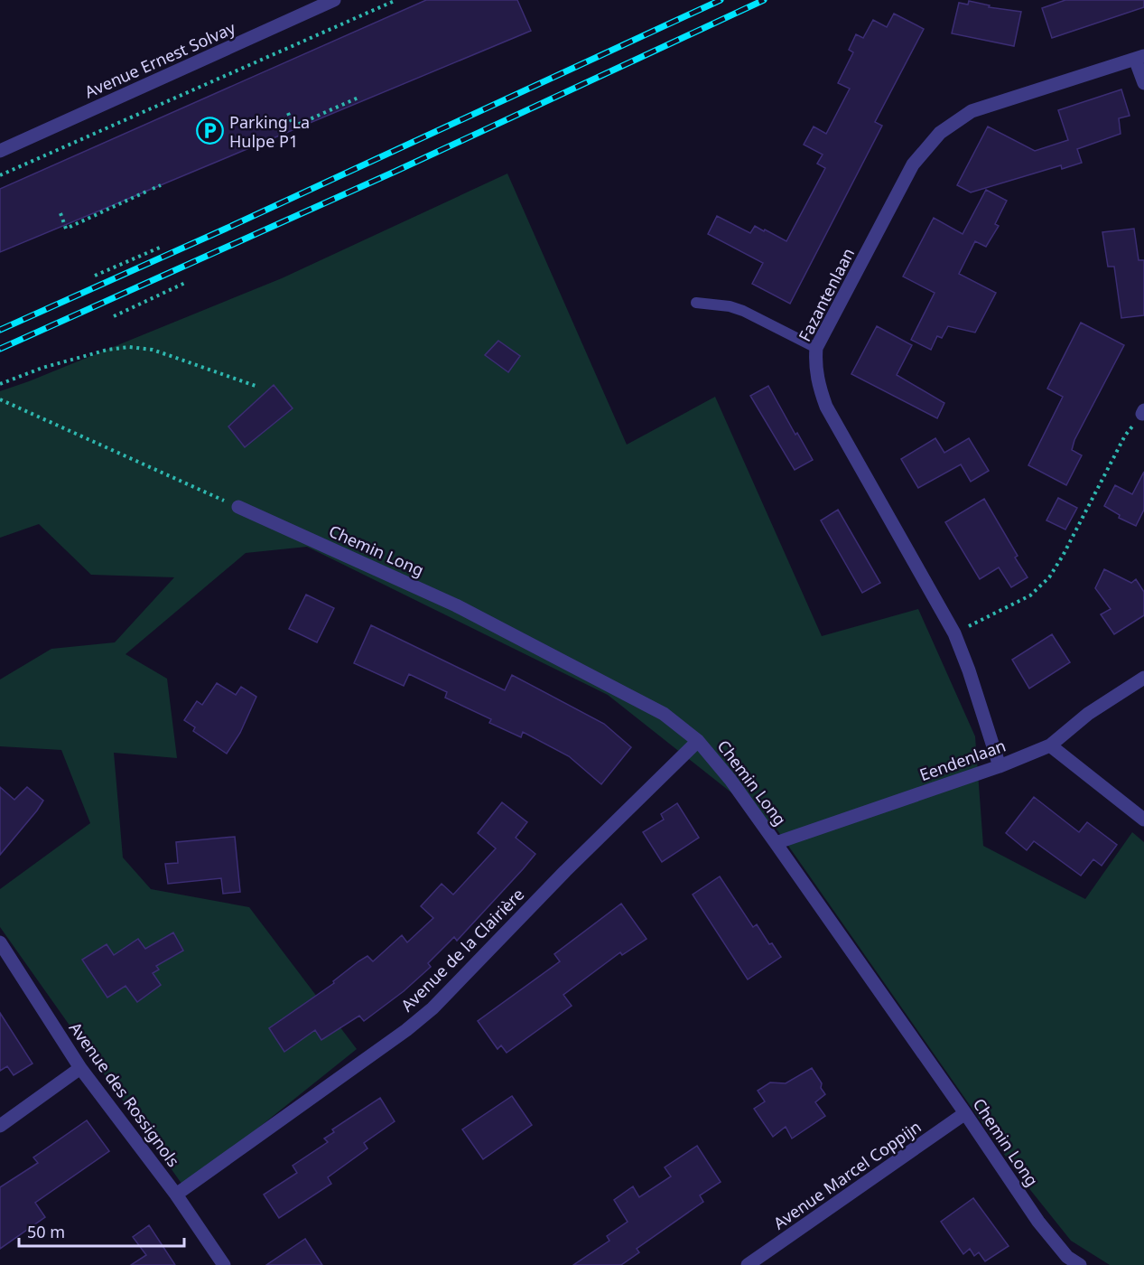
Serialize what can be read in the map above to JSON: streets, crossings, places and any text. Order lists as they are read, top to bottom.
{
  "streets": {
    "street": [
      "Avenue Ernest Solvay",
      "Fazantenlaan",
      "Chemin Long",
      "Eendenlaan",
      "Avenue de la Clairière",
      "Avenue des Rossignols",
      "Avenue Marcel Coppijn"
    ]
  },
  "crossings": [
    ["Fazantenlaan", "Eendenlaan"],
    ["Chemin Long", "Eendenlaan"],
    ["Chemin Long", "Avenue de la Clairière"],
    ["Chemin Long", "Avenue Marcel Coppijn"],
    ["Avenue de la Clairière", "Avenue des Rossignols"]
  ],
  "places": {
    "parking": ["Parking La Hulpe P1"]
  },
  "scale_bar": "50 m"
}
